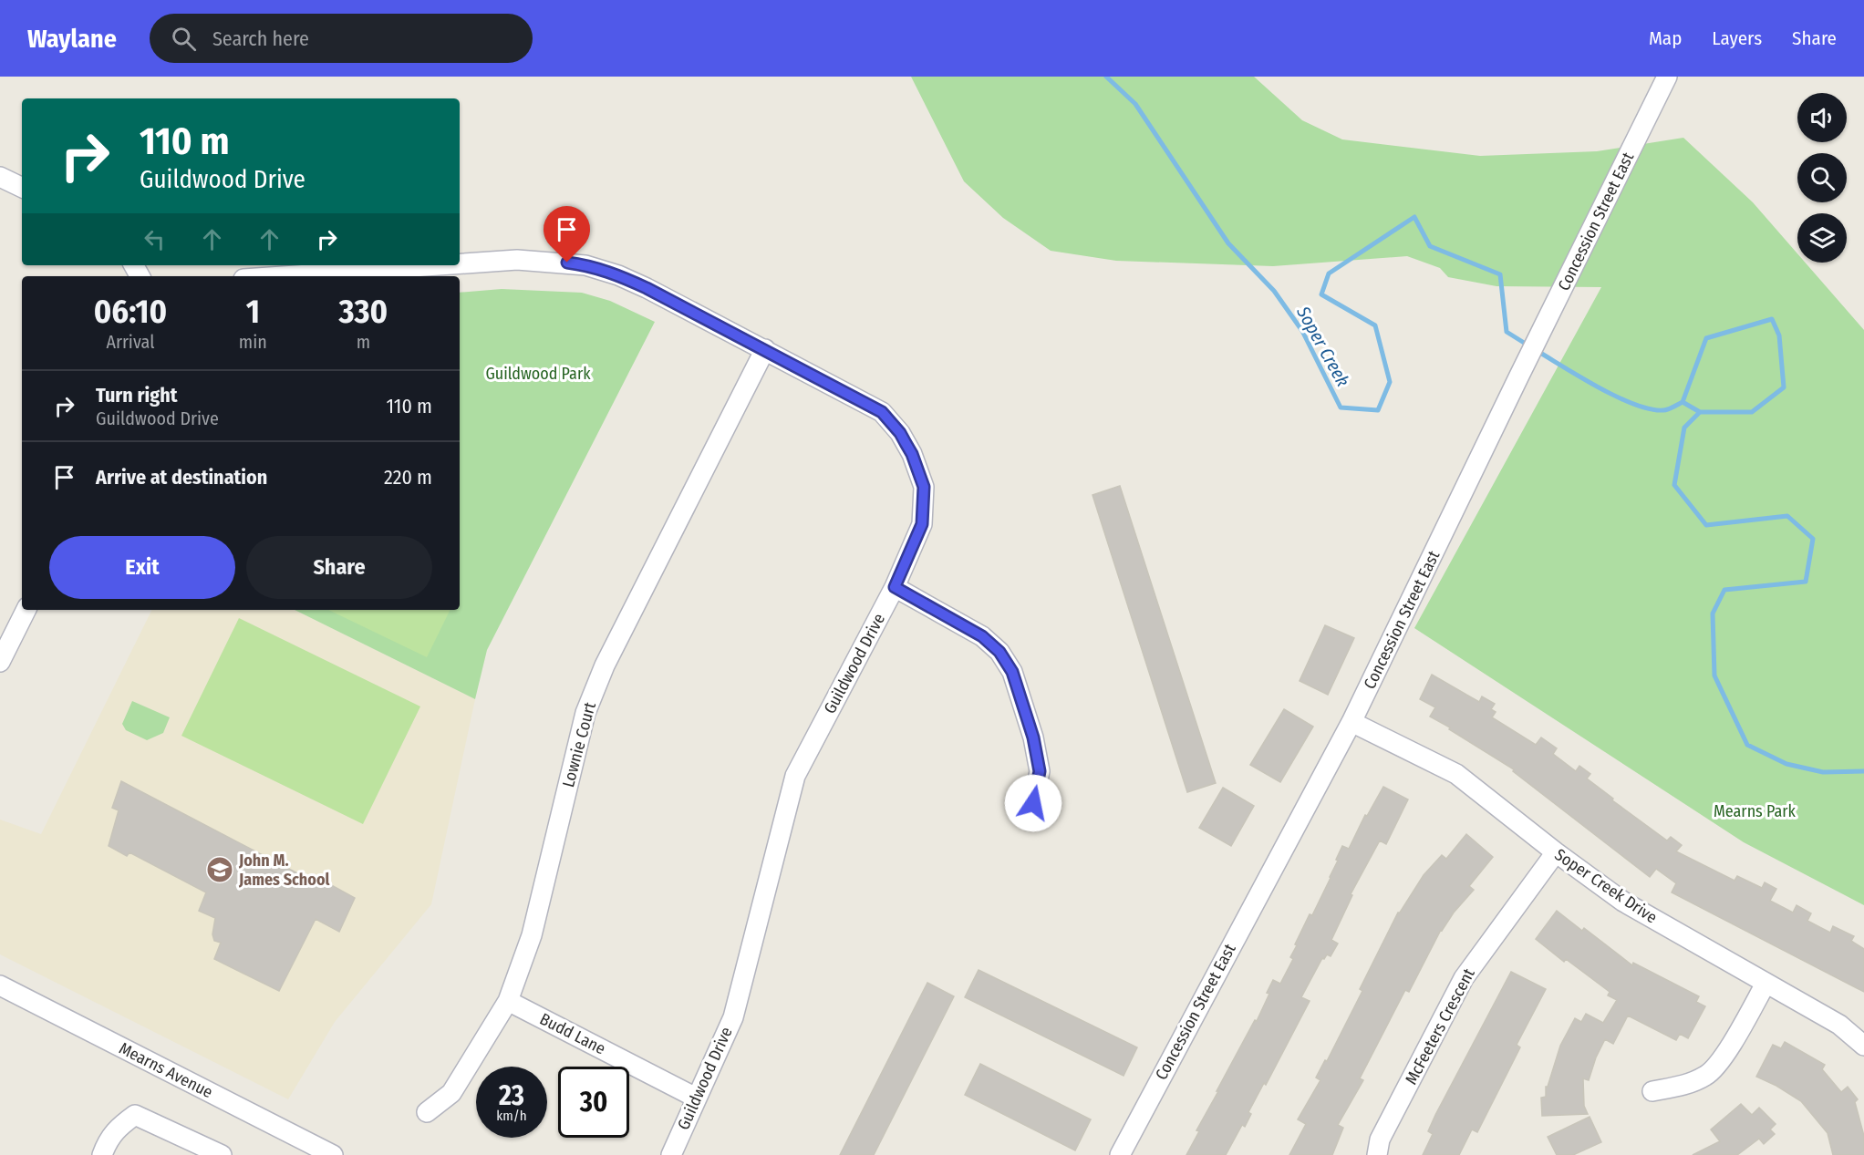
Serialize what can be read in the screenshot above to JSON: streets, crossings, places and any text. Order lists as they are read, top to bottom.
{
  "streets": {
    "street": [
      "Concession Street East",
      "Guildwood Drive",
      "Lownie Court",
      "Soper Creek Drive",
      "McFeeters Crescent",
      "Budd Lane",
      "Mearns Avenue"
    ]
  },
  "crossings": [
    ["Concession Street East", "Soper Creek Drive"],
    ["Guildwood Drive", "Lownie Court"],
    ["Guildwood Drive", "Budd Lane"],
    ["Lownie Court", "Budd Lane"],
    ["Soper Creek Drive", "McFeeters Crescent"]
  ],
  "water": ["Soper Creek"],
  "parks": ["Guildwood Park", "Mearns Park"],
  "places": {
    "school or university": ["John M. James School"]
  },
  "page": {
    "header": "Waylane",
    "search": "Search here",
    "nav": ["Map", "Layers", "Share"],
    "turn": ["110 m", "Guildwood Drive"],
    "eta": [
      "06:10",
      "Arrival",
      "1",
      "min",
      "330",
      "m"
    ],
    "list": [
      {
        "name": "Turn right",
        "note": "Guildwood Drive",
        "value": "110 m"
      },
      {
        "name": "Arrive at destination",
        "value": "220 m"
      }
    ],
    "buttons": ["Exit", "Share"],
    "speed": "23 km/h",
    "limit": "30"
  }
}
